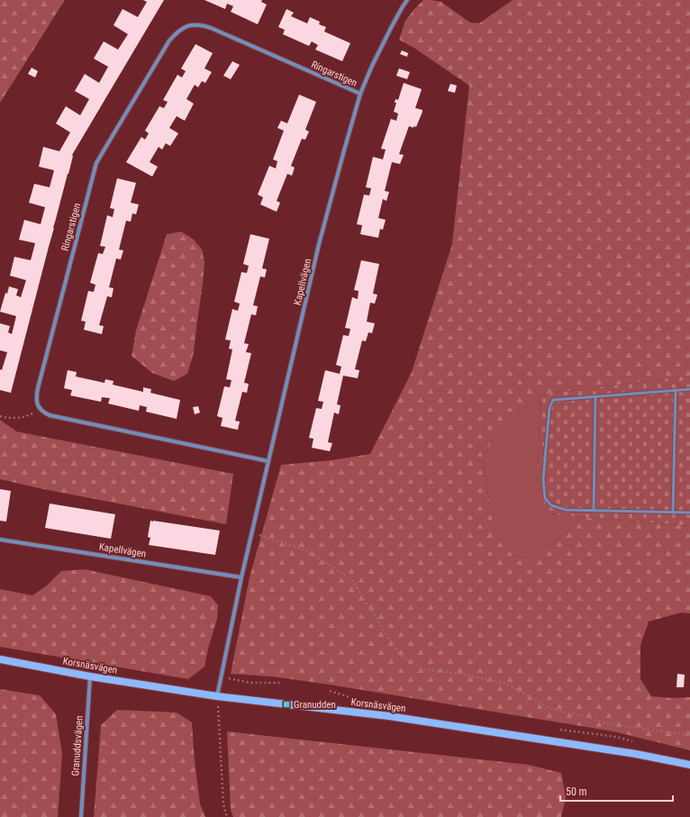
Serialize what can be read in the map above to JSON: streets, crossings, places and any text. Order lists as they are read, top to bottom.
{
  "streets": {
    "street": [
      "Ringarstigen",
      "Kapellvägen",
      "Korsnäsvägen",
      "Granuddsvägen"
    ]
  },
  "crossings": [
    ["Ringarstigen", "Kapellvägen"],
    ["Kapellvägen", "Korsnäsvägen"],
    ["Korsnäsvägen", "Granuddsvägen"]
  ],
  "places": {
    "transit": ["Granudden"]
  },
  "scale_bar": "50 m"
}
